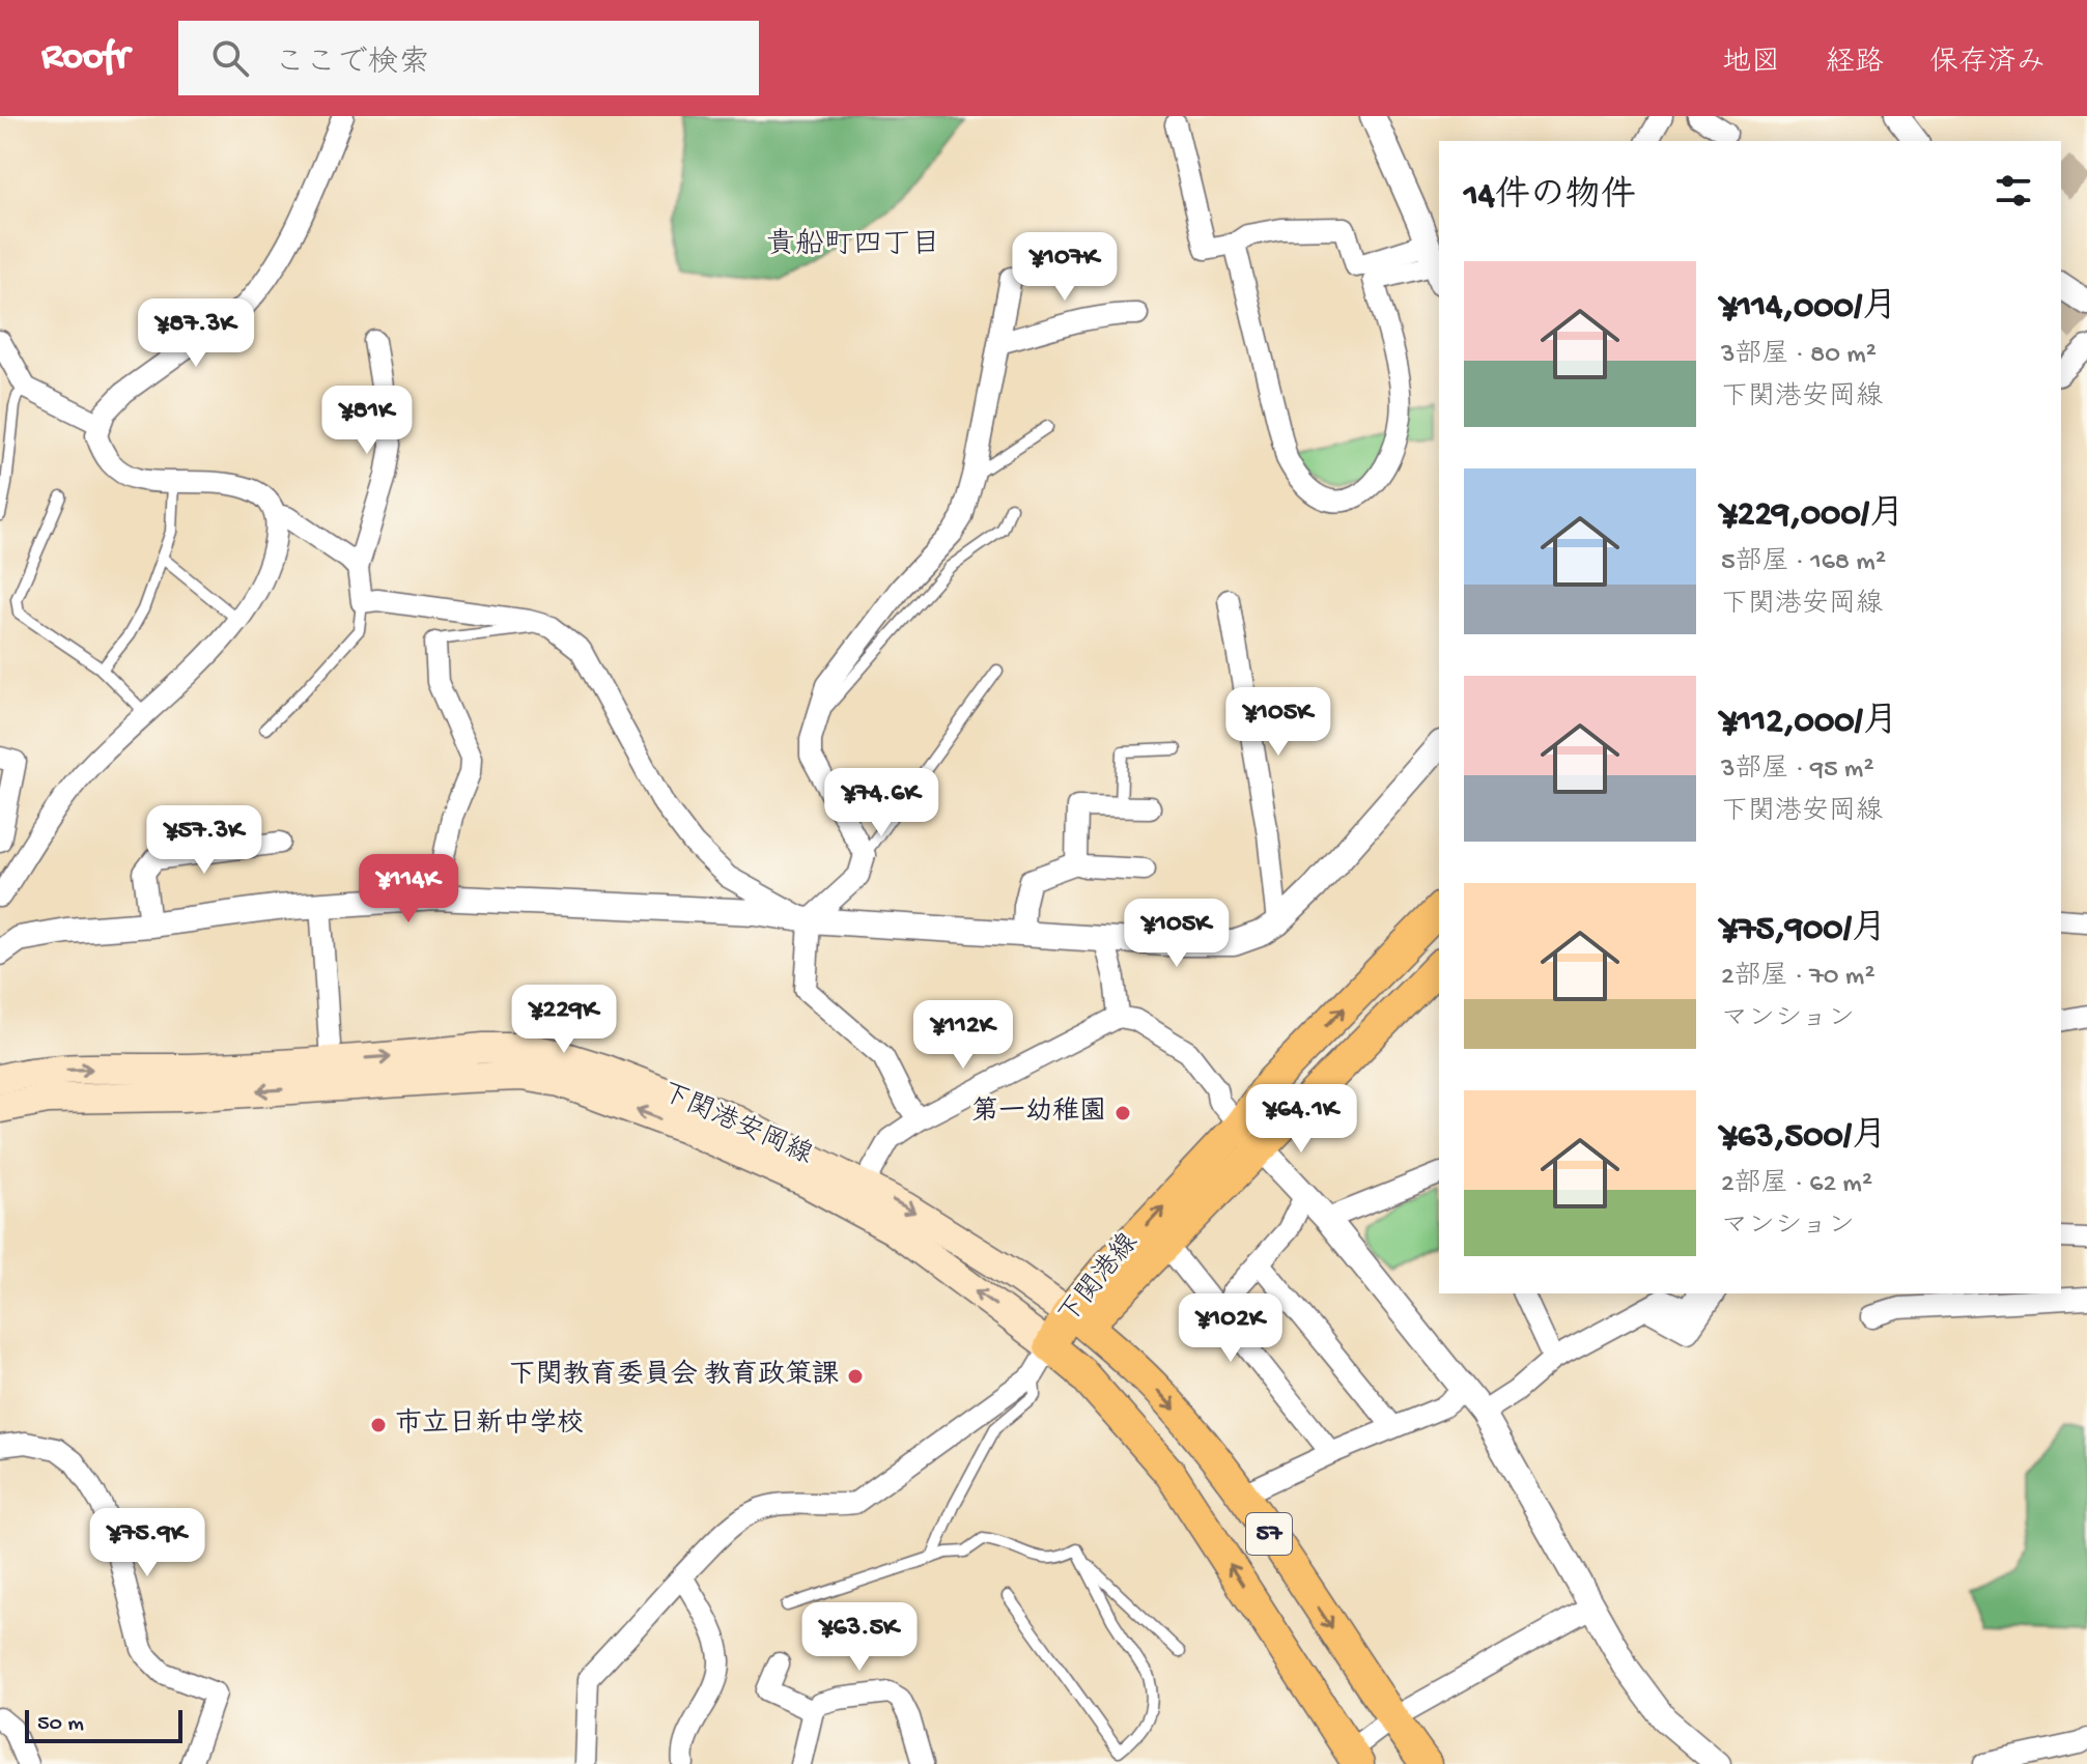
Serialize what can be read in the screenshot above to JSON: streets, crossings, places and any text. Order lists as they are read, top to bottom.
{
  "streets": {
    "main road": ["下関港安岡線", "下関港線", "57"]
  },
  "crossings": [
    ["下関港安岡線", "下関港線"]
  ],
  "districts": ["貴船町四丁目"],
  "places": ["第一幼稚園", "下関教育委員会 教育政策課", "市立日新中学校"],
  "scale_bar": "50 m",
  "page": {
    "header": "Roofr",
    "search": "ここで検索",
    "nav": ["地図", "経路", "保存済み"],
    "heading": "14件の物件",
    "price": [
      "¥107K",
      "¥87.3K",
      "¥81K",
      "¥105K",
      "¥74.6K",
      "¥57.3K",
      "¥114K",
      "¥105K",
      "¥229K",
      "¥112K",
      "¥64.1K",
      "¥102K",
      "¥75.9K",
      "¥63.5K"
    ],
    "list": [
      {
        "name": "¥114,000/月",
        "note": "3部屋 · 80 m² · 下関港安岡線"
      },
      {
        "name": "¥229,000/月",
        "note": "5部屋 · 168 m² · 下関港安岡線"
      },
      {
        "name": "¥112,000/月",
        "note": "3部屋 · 95 m² · 下関港安岡線"
      },
      {
        "name": "¥75,900/月",
        "note": "2部屋 · 70 m² · マンション"
      },
      {
        "name": "¥63,500/月",
        "note": "2部屋 · 62 m² · マンション"
      }
    ],
    "scale": "50 m"
  }
}
